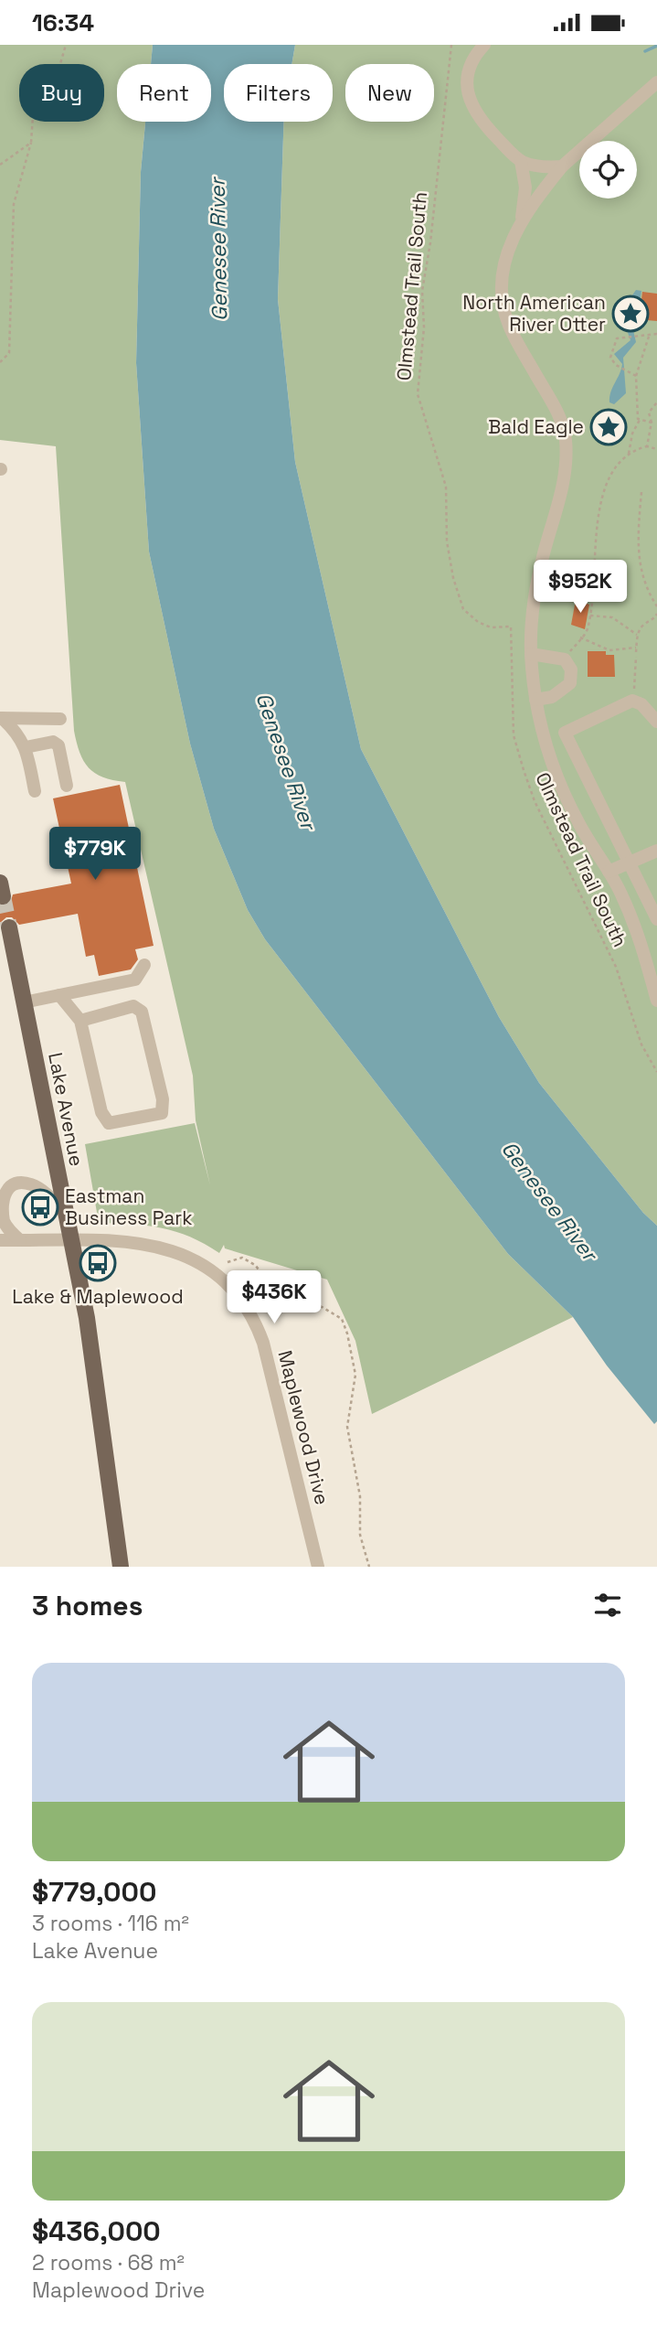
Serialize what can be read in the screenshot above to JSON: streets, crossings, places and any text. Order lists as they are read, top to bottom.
{
  "streets": {
    "main road": ["Lake Avenue"],
    "street": ["Maplewood Drive"],
    "path": ["Olmstead Trail South"]
  },
  "crossings": [
    ["Lake Avenue", "Maplewood Drive"]
  ],
  "water": ["Genesee River"],
  "places": {
    "place": ["North American River Otter", "Bald Eagle"],
    "bus stop": ["Eastman Business Park", "Lake & Maplewood"]
  },
  "page": {
    "status": "16:34",
    "chip": [
      "Buy",
      "Rent",
      "Filters",
      "New"
    ],
    "price": ["$952K", "$779K", "$436K"],
    "heading": "3 homes",
    "list": [
      {
        "name": "$779,000",
        "note": "3 rooms · 116 m² · Lake Avenue"
      },
      {
        "name": "$436,000",
        "note": "2 rooms · 68 m² · Maplewood Drive"
      }
    ]
  }
}
